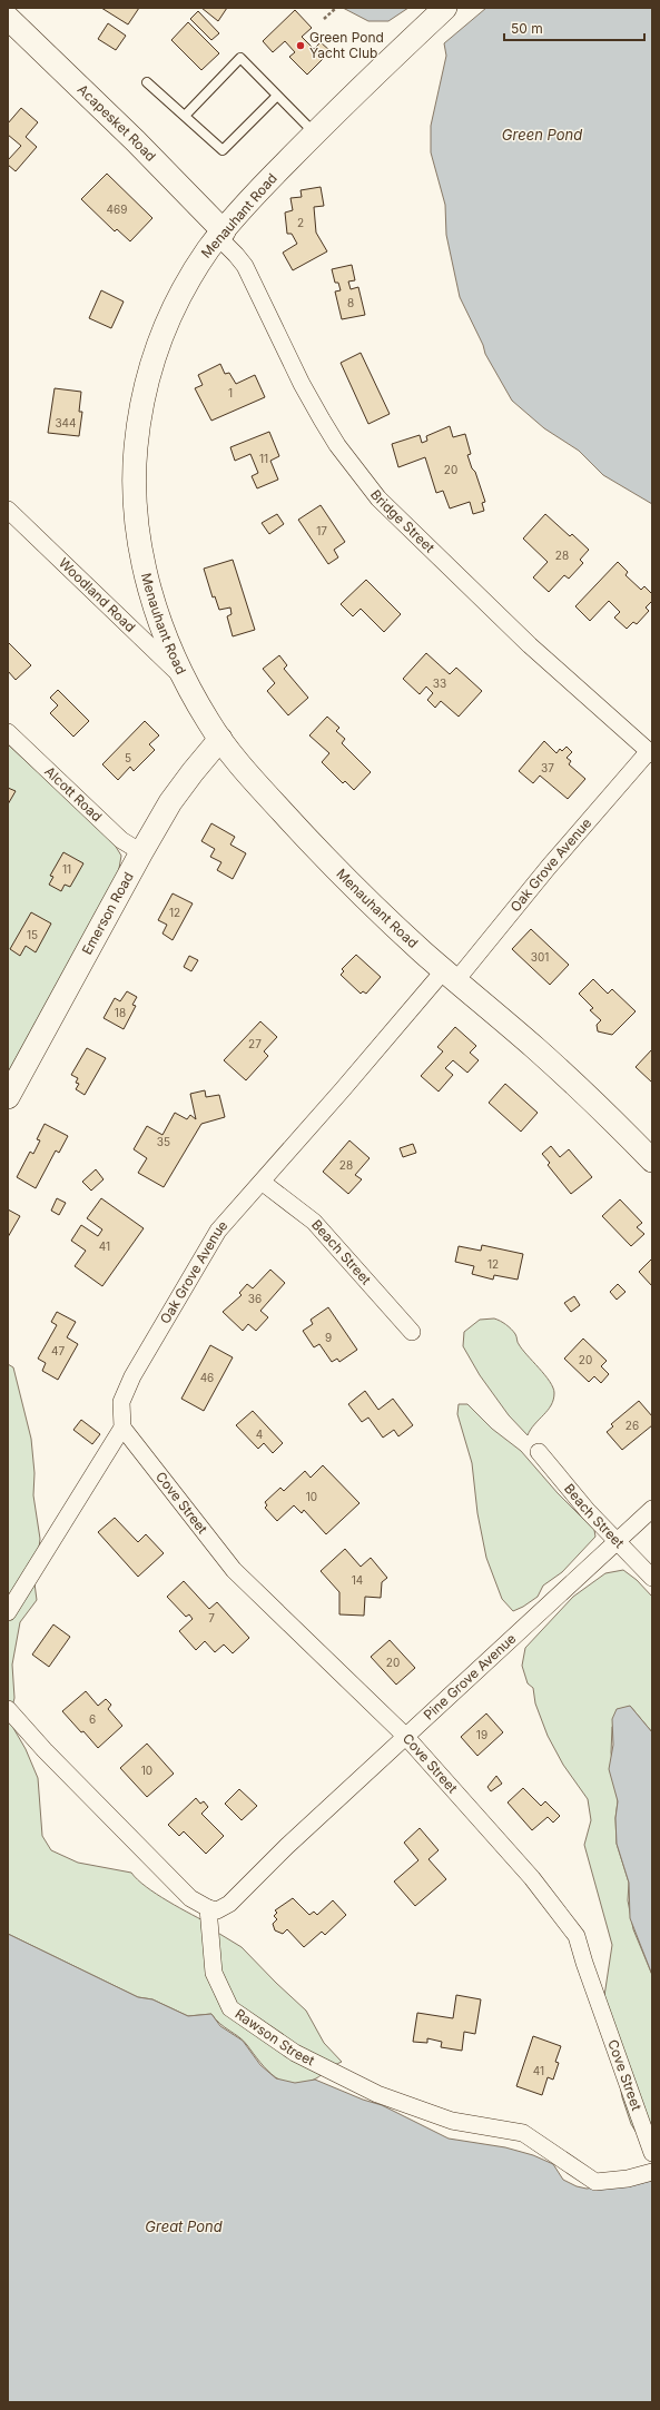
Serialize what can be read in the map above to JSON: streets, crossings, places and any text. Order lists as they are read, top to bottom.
{
  "streets": {
    "main road": ["Acapesket Road", "Menauhant Road", "Emerson Road"],
    "street": [
      "Bridge Street",
      "Woodland Road",
      "Alcott Road",
      "Oak Grove Avenue",
      "Beach Street",
      "Cove Street",
      "Pine Grove Avenue",
      "Rawson Street"
    ]
  },
  "crossings": [
    ["Acapesket Road", "Menauhant Road"],
    ["Acapesket Road", "Bridge Street"],
    ["Menauhant Road", "Bridge Street"],
    ["Menauhant Road", "Woodland Road"],
    ["Menauhant Road", "Oak Grove Avenue"],
    ["Menauhant Road", "Emerson Road"],
    ["Bridge Street", "Oak Grove Avenue"],
    ["Alcott Road", "Emerson Road"],
    ["Oak Grove Avenue", "Beach Street"],
    ["Oak Grove Avenue", "Cove Street"],
    ["Beach Street", "Pine Grove Avenue"],
    ["Cove Street", "Pine Grove Avenue"],
    ["Pine Grove Avenue", "Rawson Street"]
  ],
  "water": ["Green Pond", "Great Pond"],
  "places": ["Green Pond Yacht Club"],
  "house_numbers": [
    "469",
    "2",
    "8",
    "1",
    "344",
    "11",
    "20",
    "17",
    "28",
    "33",
    "5",
    "37",
    "11",
    "12",
    "15",
    "301",
    "18",
    "27",
    "35",
    "28",
    "41",
    "12",
    "36",
    "9",
    "47",
    "20",
    "46",
    "26",
    "4",
    "10",
    "14",
    "7",
    "20",
    "6",
    "19",
    "10",
    "41"
  ],
  "scale_bar": "50 m"
}
